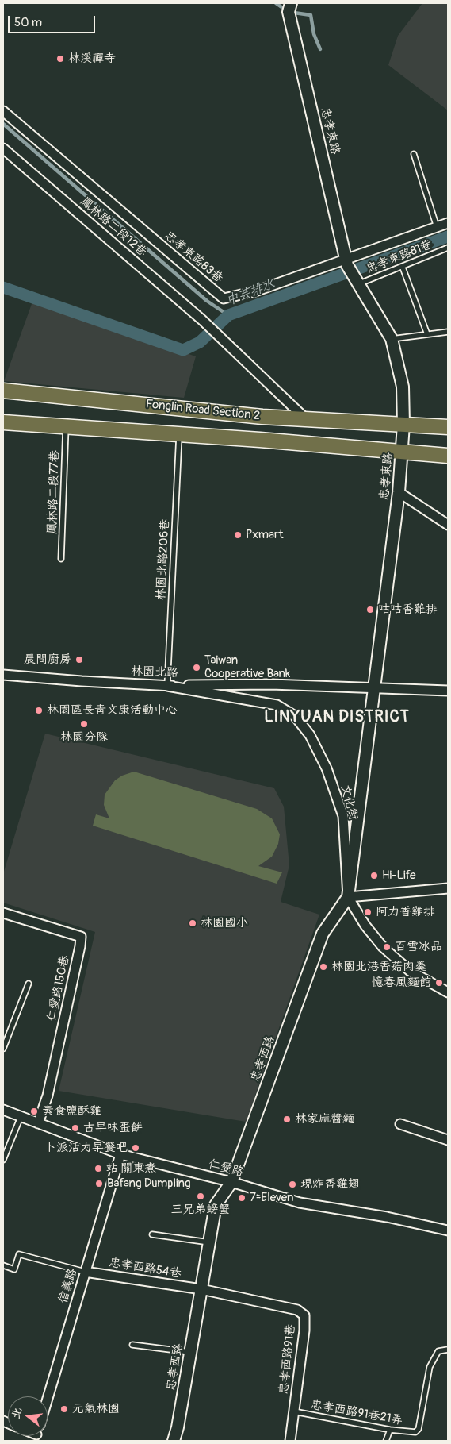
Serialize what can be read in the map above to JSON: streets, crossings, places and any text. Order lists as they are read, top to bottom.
{
  "streets": {
    "main road": ["Fonglin Road Section 2"],
    "street": [
      "忠孝東路",
      "鳳林路二段12巷",
      "忠孝東路83巷",
      "林園北路",
      "文化街",
      "仁愛路150巷",
      "忠孝西路",
      "仁愛路",
      "忠孝西路54巷",
      "信義路",
      "忠孝西路91巷"
    ],
    "lane": [
      "忠孝東路81巷",
      "鳳林路二段77巷",
      "林園北路206巷",
      "忠孝西路91巷21弄"
    ]
  },
  "crossings": [
    ["忠孝東路", "忠孝東路83巷"],
    ["忠孝東路", "忠孝東路81巷"],
    ["忠孝東路", "Fonglin Road Section 2"],
    ["忠孝東路", "林園北路"],
    ["忠孝東路", "忠孝西路"],
    ["鳳林路二段12巷", "Fonglin Road Section 2"],
    ["Fonglin Road Section 2", "鳳林路二段77巷"],
    ["Fonglin Road Section 2", "林園北路206巷"],
    ["林園北路206巷", "林園北路"],
    ["林園北路206巷", "文化街"],
    ["林園北路", "文化街"],
    ["林園北路", "忠孝西路"],
    ["文化街", "忠孝西路"],
    ["仁愛路150巷", "仁愛路"],
    ["忠孝西路", "仁愛路"],
    ["忠孝西路", "忠孝西路54巷"],
    ["忠孝西路", "忠孝西路91巷"],
    ["仁愛路", "信義路"],
    ["忠孝西路54巷", "信義路"],
    ["忠孝西路54巷", "忠孝西路91巷"],
    ["忠孝西路91巷", "忠孝西路91巷21弄"]
  ],
  "districts": ["LINYUAN DISTRICT"],
  "water": ["中芸排水"],
  "places": [
    "林溪禪寺",
    "Pxmart",
    "咕咕香雞排",
    "晨間廚房",
    "Taiwan Cooperative Bank",
    "林園區長青文康活動中心",
    "林園分隊",
    "Hi-Life",
    "阿力香雞排",
    "林園國小",
    "百雪冰品",
    "林園北港香菇肉羮",
    "憶春風麵館",
    "素食鹽酥雞",
    "林家麻醬麵",
    "古早味蛋餅",
    "卜派活力早餐吧",
    "站 關東煮",
    "Bafang Dumpling",
    "現炸香雞翅",
    "三兄弟螃蟹",
    "7-Eleven",
    "元氣林園"
  ],
  "scale_bar": "50 m",
  "north": "left"
}
